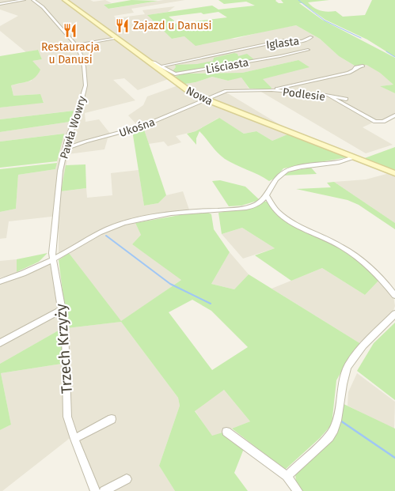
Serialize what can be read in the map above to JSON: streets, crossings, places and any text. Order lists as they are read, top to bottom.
{
  "streets": {
    "street": [
      "Iglasta",
      "Liściasta",
      "Podlesie",
      "Nowa",
      "Pawła Wowry",
      "Ukośna",
      "Trzech Krzyży"
    ]
  },
  "crossings": [
    ["Iglasta", "Liściasta"],
    ["Liściasta", "Nowa"],
    ["Podlesie", "Nowa"],
    ["Podlesie", "Ukośna"],
    ["Nowa", "Ukośna"],
    ["Pawła Wowry", "Ukośna"],
    ["Pawła Wowry", "Trzech Krzyży"]
  ],
  "places": {
    "restaurant": ["Zajazd u Danusi", "Restauracja u Danusi"]
  }
}
